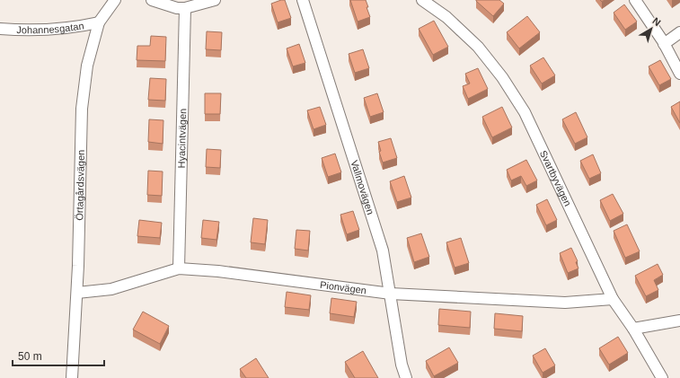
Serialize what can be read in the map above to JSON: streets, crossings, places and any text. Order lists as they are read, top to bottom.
{
  "streets": {
    "street": [
      "Johannesgatan",
      "Hyacintvägen",
      "Svartbyvägen",
      "Örtagårdsvägen",
      "Vallmovägen",
      "Pionvägen"
    ]
  },
  "crossings": [
    ["Johannesgatan", "Örtagårdsvägen"],
    ["Hyacintvägen", "Pionvägen"],
    ["Svartbyvägen", "Pionvägen"],
    ["Örtagårdsvägen", "Pionvägen"],
    ["Vallmovägen", "Pionvägen"]
  ],
  "scale_bar": "50 m",
  "north": "top right"
}
